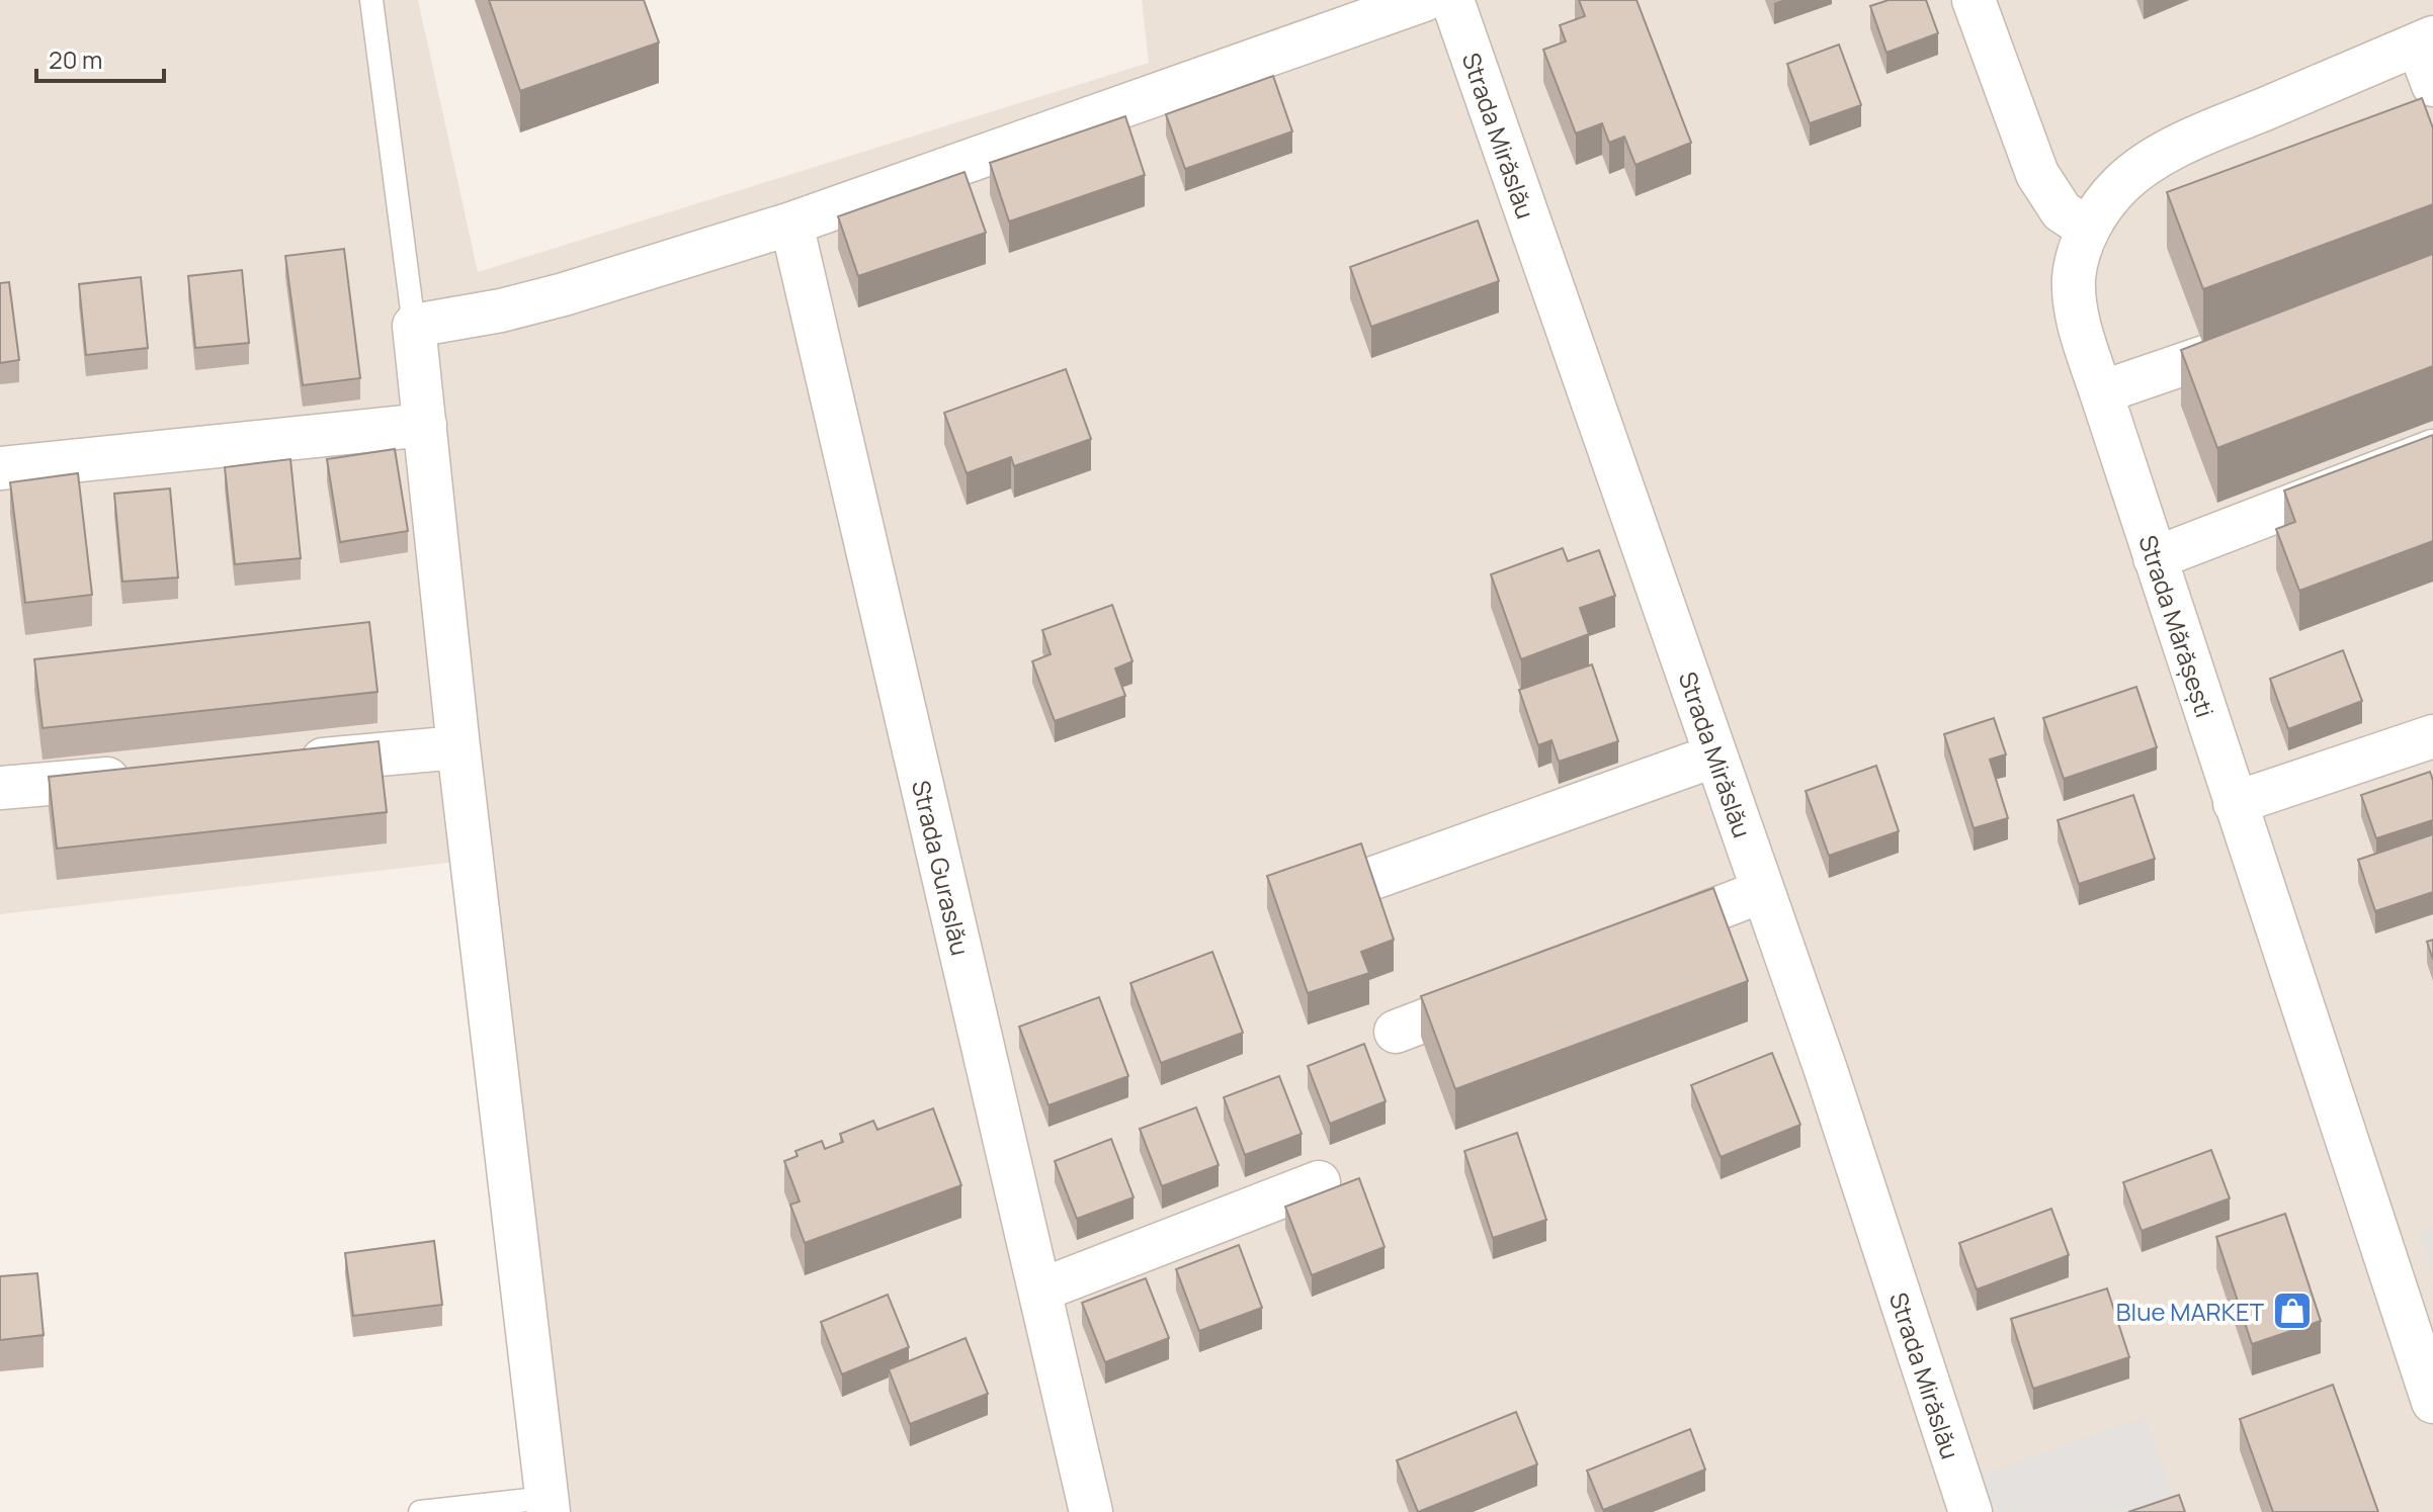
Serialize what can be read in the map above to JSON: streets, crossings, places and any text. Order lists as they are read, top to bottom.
{
  "streets": {
    "street": ["Strada Mirăslău", "Strada Mărășești", "Strada Guraslău"]
  },
  "places": {
    "shop": ["Blue MARKET"]
  },
  "scale_bar": "20 m"
}
